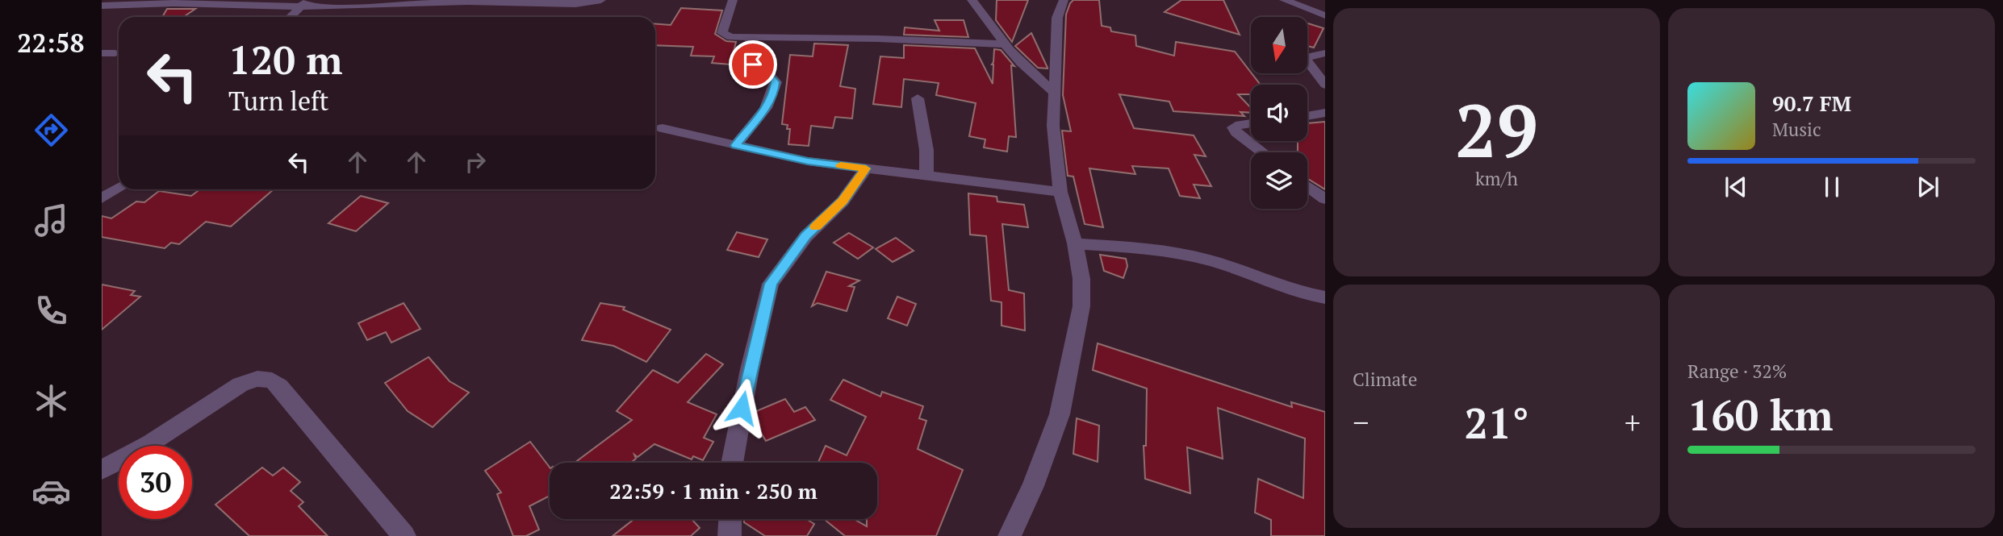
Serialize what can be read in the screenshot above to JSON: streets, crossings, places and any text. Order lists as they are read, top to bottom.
{
  "north": "bottom",
  "page": {
    "tabs": "22:58",
    "tile": [
      ["29", "km/h"],
      "Climate",
      ["Range · 32%", "160 km"]
    ],
    "turn": ["120 m", "Turn left"],
    "song": ["90.7 FM", "Music"],
    "heat": ["−", "21°", "+"],
    "limit": "30",
    "trip": "22:59 · 1 min · 250 m"
  }
}
